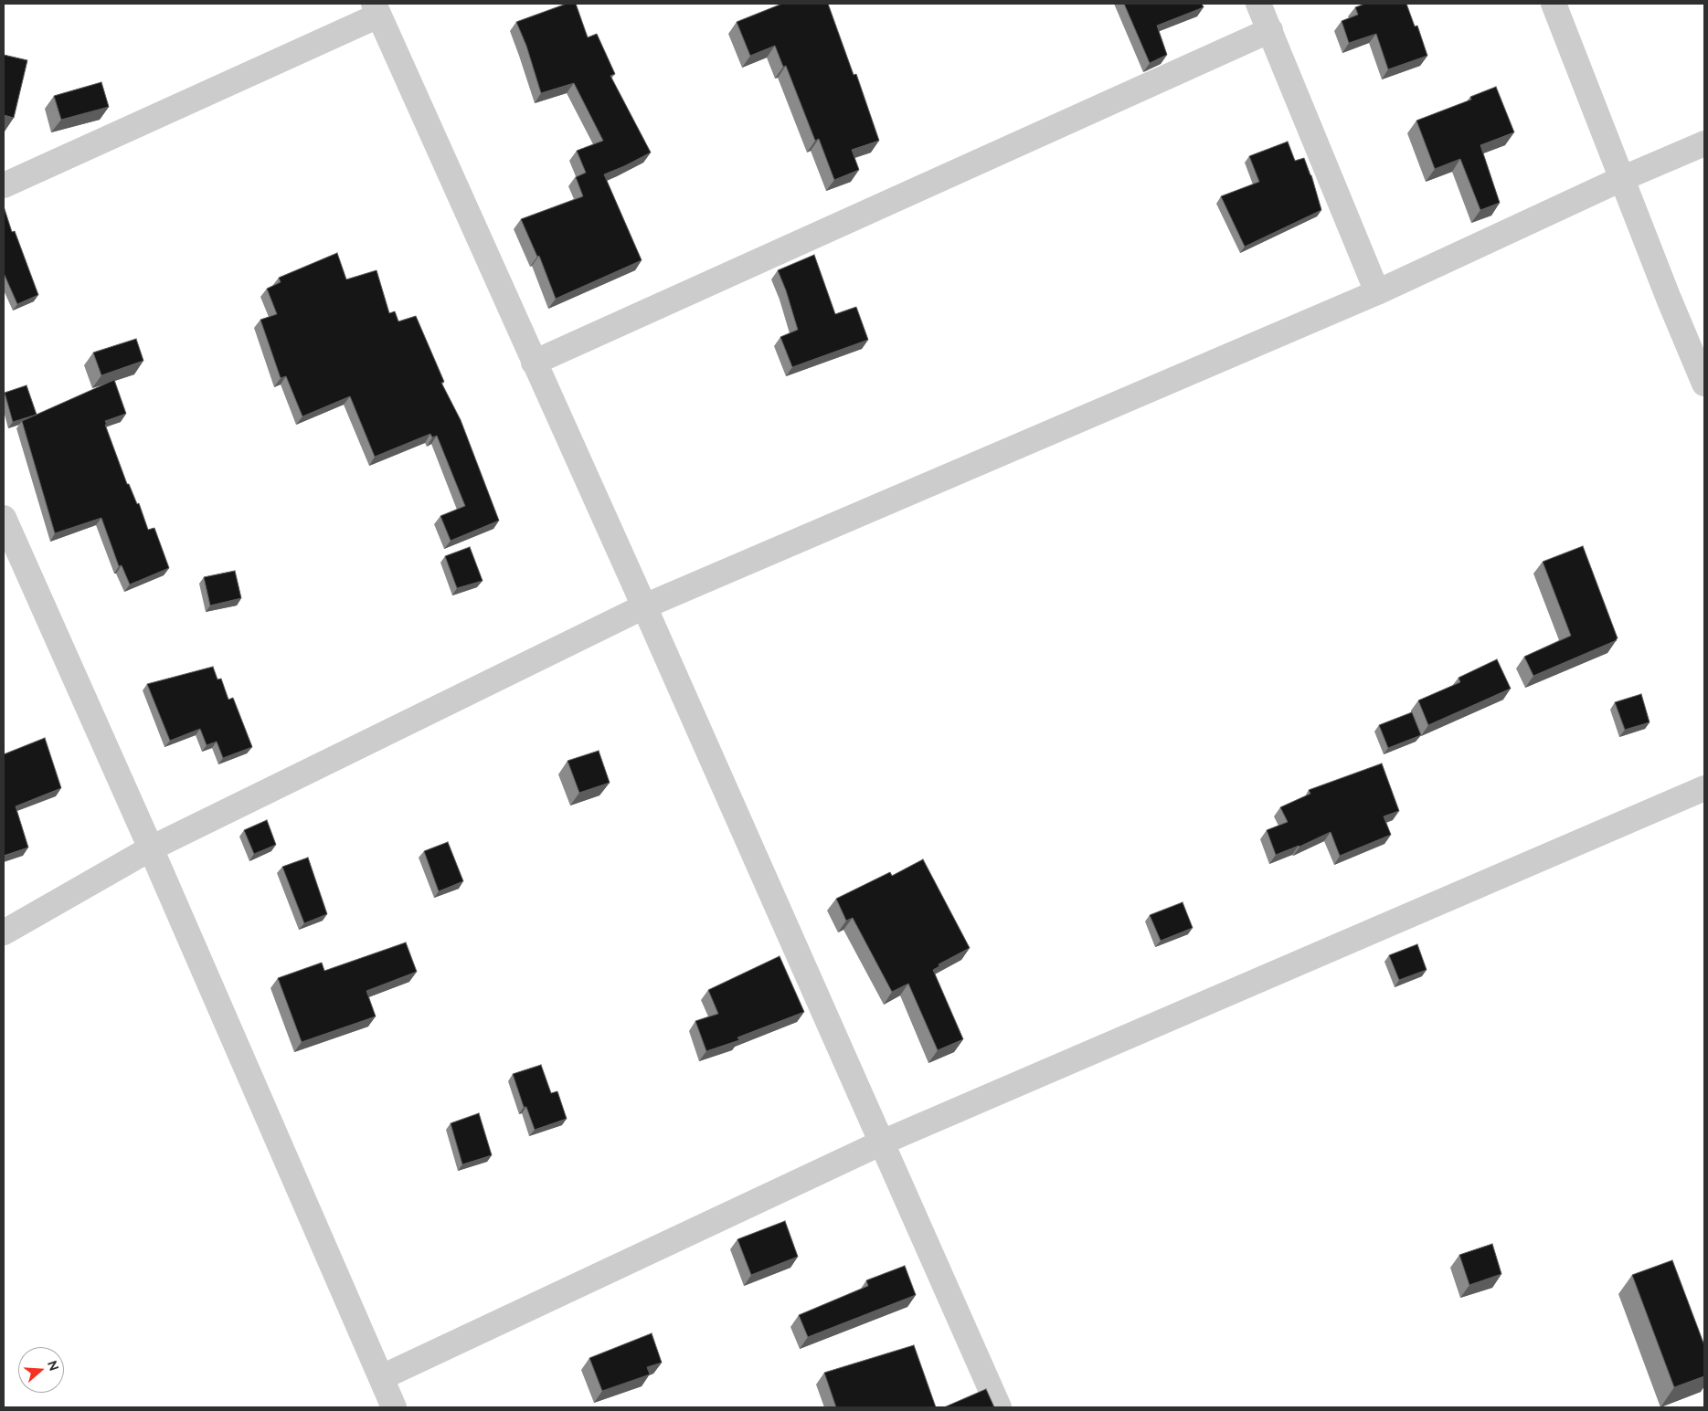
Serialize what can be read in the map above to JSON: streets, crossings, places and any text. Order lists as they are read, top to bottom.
{
  "north": "right"
}
